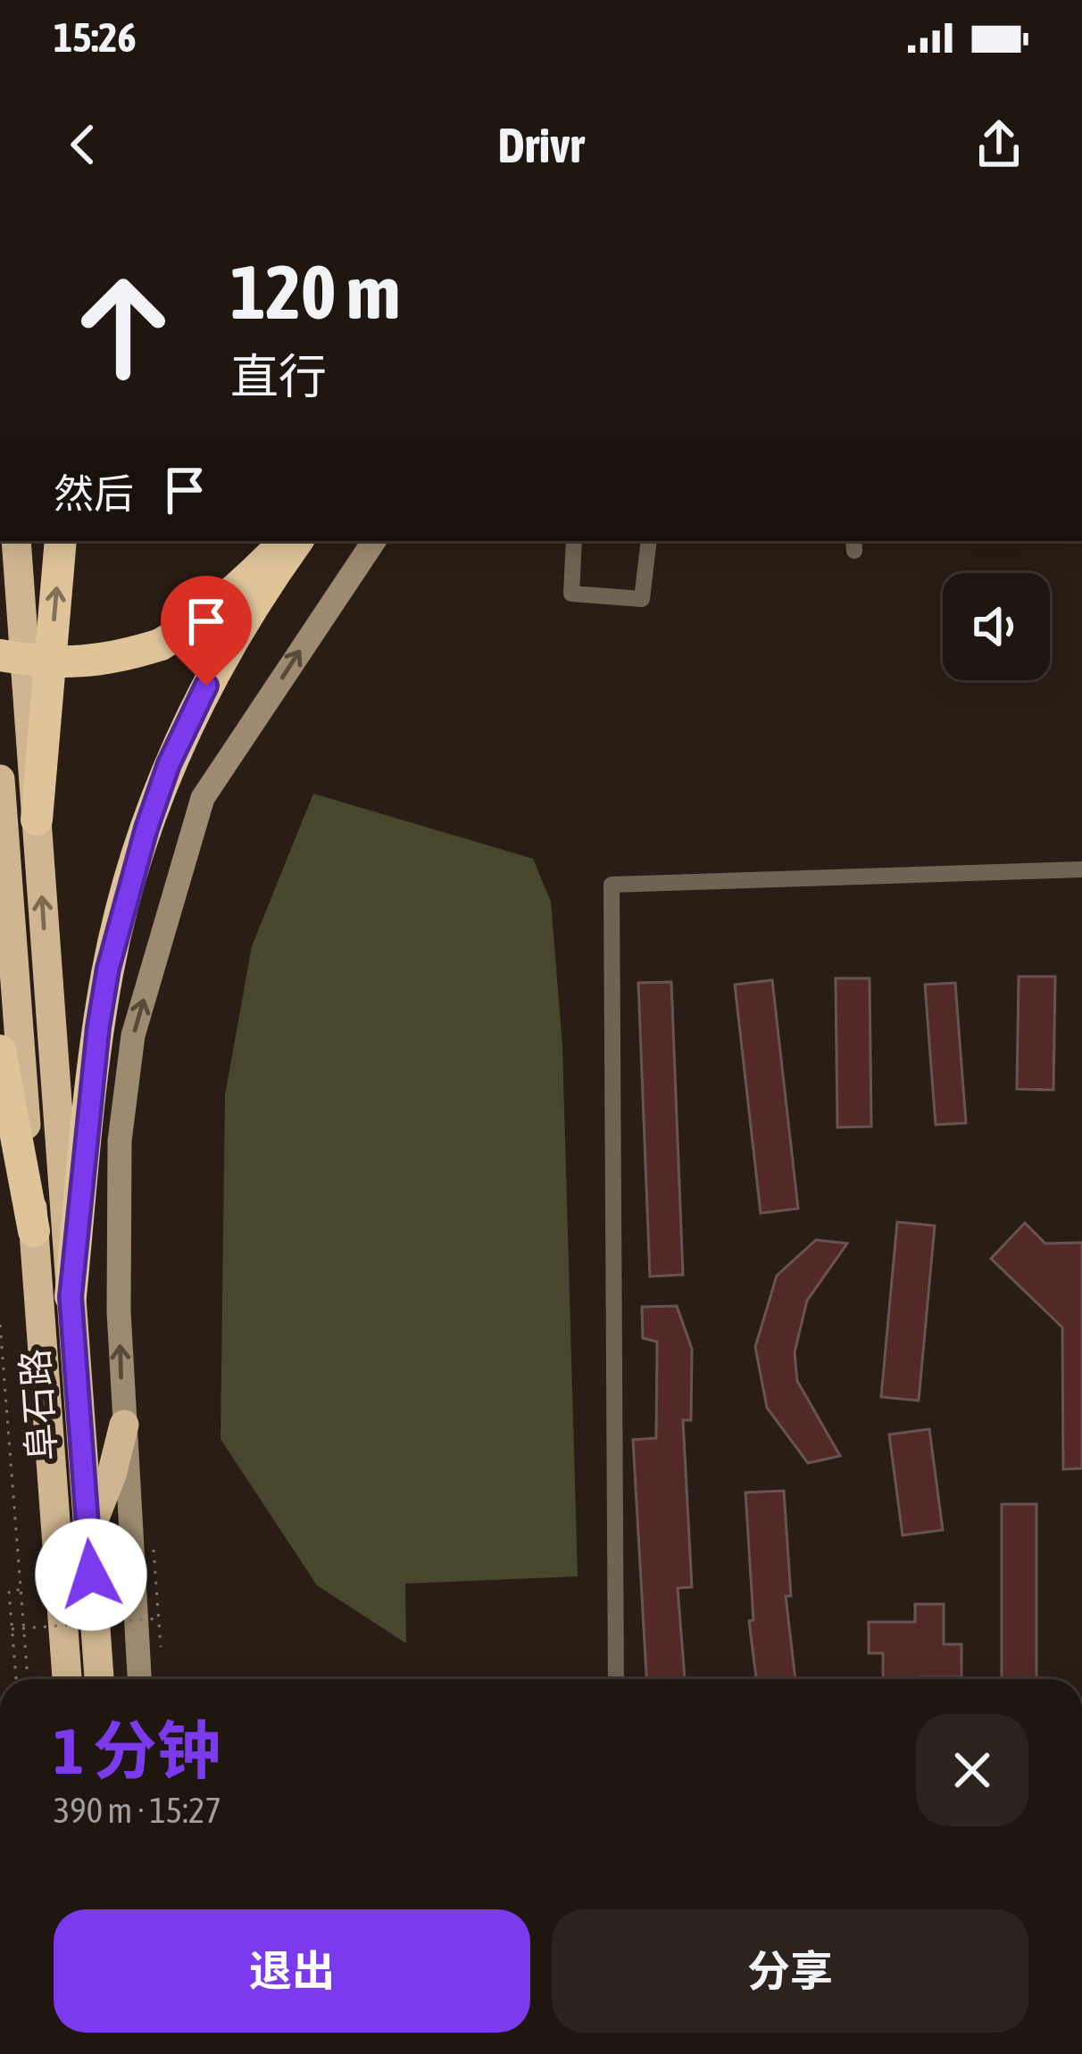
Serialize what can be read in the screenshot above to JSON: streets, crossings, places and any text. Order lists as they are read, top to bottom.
{
  "streets": {
    "highway": ["阜石路"]
  },
  "page": {
    "status": "15:26",
    "header": "Drivr",
    "turn": ["120 m", "直行"],
    "then": "然后",
    "heading": ["1 分钟", "390 m · 15:27"],
    "buttons": ["退出", "分享"]
  }
}
